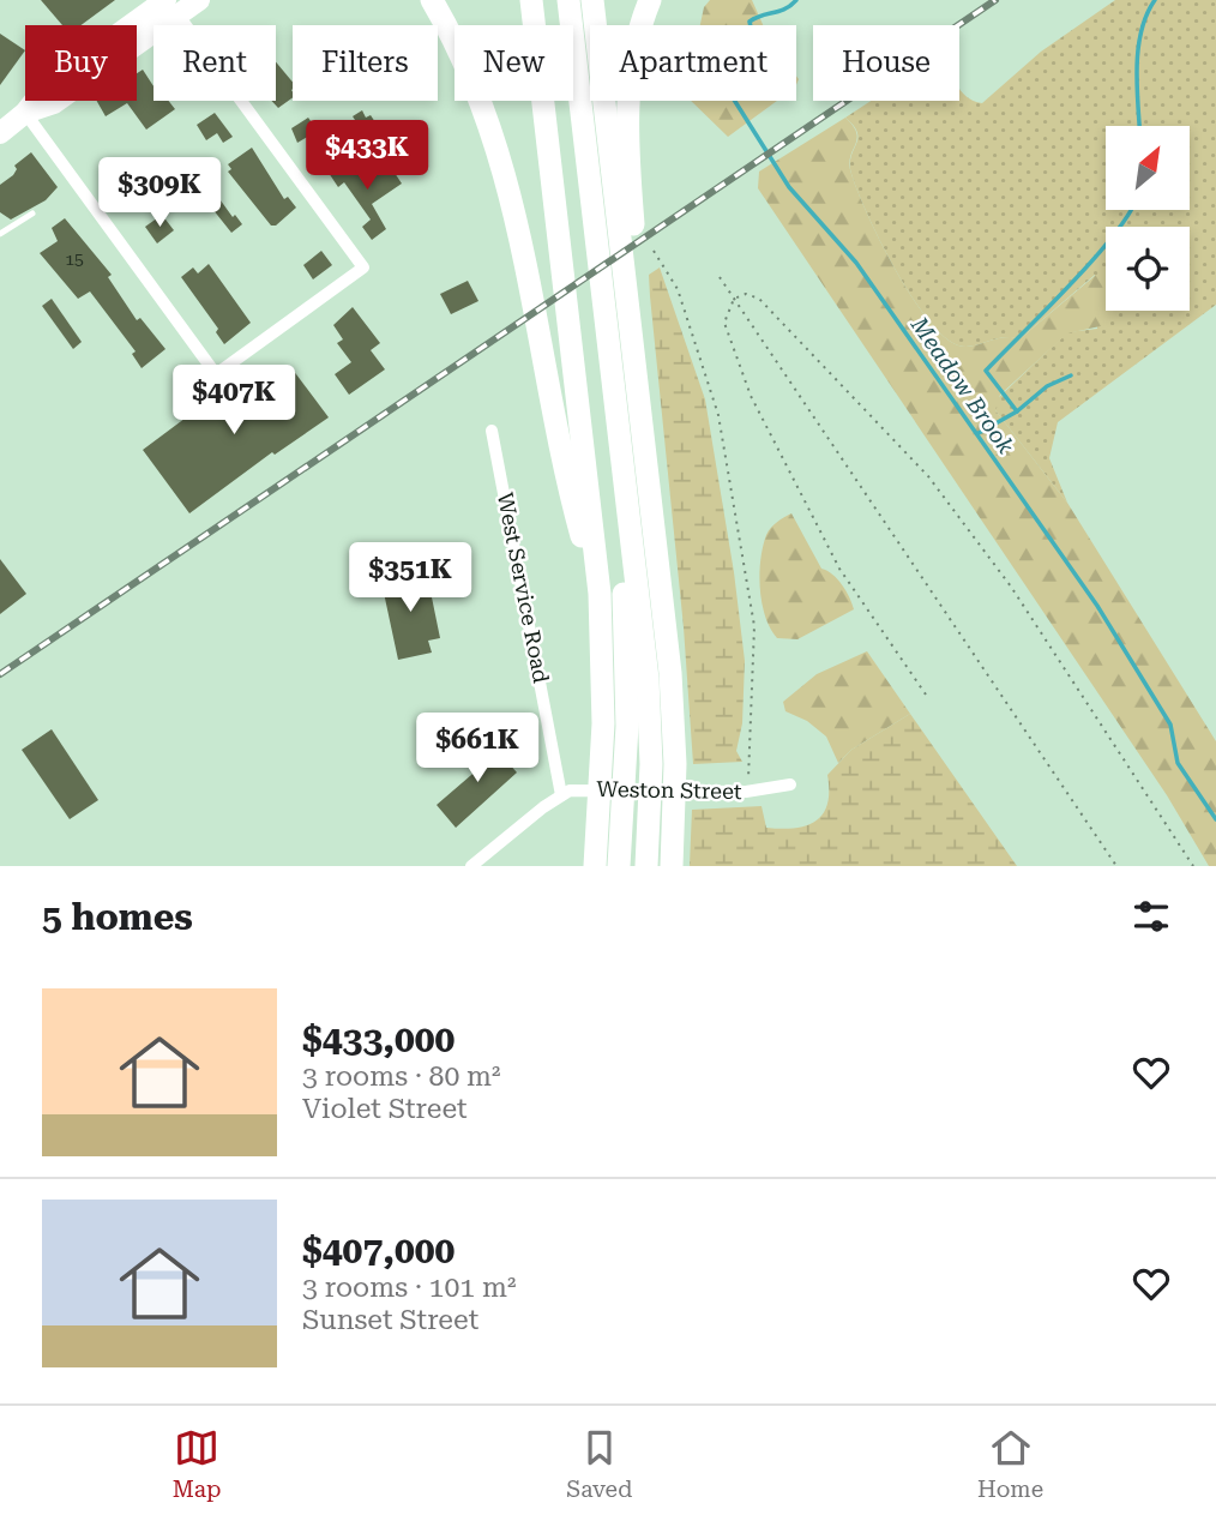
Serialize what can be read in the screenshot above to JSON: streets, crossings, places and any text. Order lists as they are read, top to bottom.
{
  "streets": {
    "street": ["West Service Road", "Weston Street"]
  },
  "crossings": [
    ["West Service Road", "Weston Street"]
  ],
  "water": ["Meadow Brook"],
  "house_numbers": ["15"],
  "north": "top right",
  "page": {
    "chip": [
      "Buy",
      "Rent",
      "Filters",
      "New",
      "Apartment",
      "House"
    ],
    "price": [
      "$433K",
      "$309K",
      "$407K",
      "$351K",
      "$661K"
    ],
    "heading": "5 homes",
    "list": [
      {
        "name": "$433,000",
        "note": "3 rooms · 80 m² · Violet Street"
      },
      {
        "name": "$407,000",
        "note": "3 rooms · 101 m² · Sunset Street"
      }
    ],
    "tabs": ["Map", "Saved", "Home"]
  }
}
